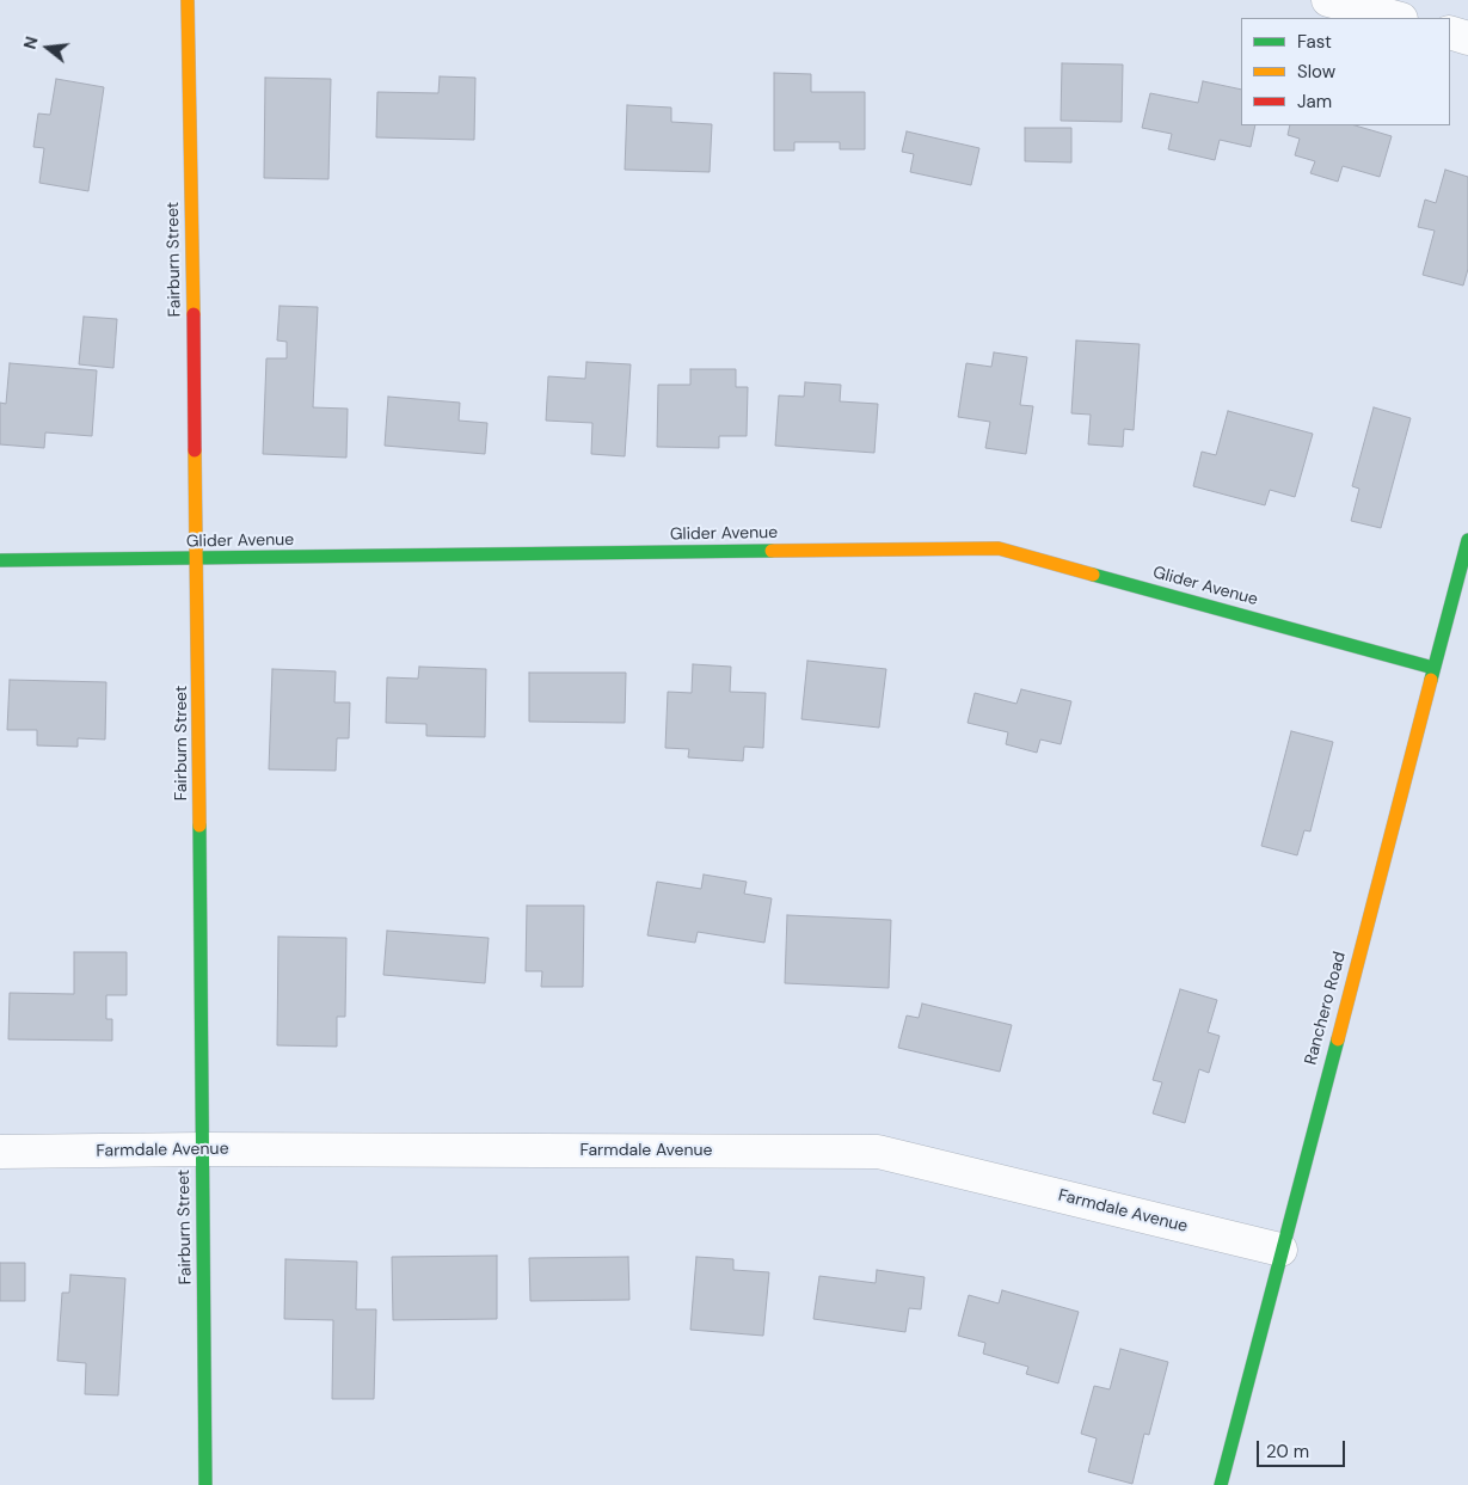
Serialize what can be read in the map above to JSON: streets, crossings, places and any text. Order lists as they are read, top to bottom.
{
  "streets": {
    "street": [
      "Fairburn Street",
      "Glider Avenue",
      "Ranchero Road",
      "Farmdale Avenue"
    ]
  },
  "crossings": [
    ["Fairburn Street", "Glider Avenue"],
    ["Fairburn Street", "Farmdale Avenue"],
    ["Glider Avenue", "Ranchero Road"],
    ["Ranchero Road", "Farmdale Avenue"]
  ],
  "legend": ["Fast", "Slow", "Jam"],
  "scale_bar": "20 m",
  "north": "left"
}
